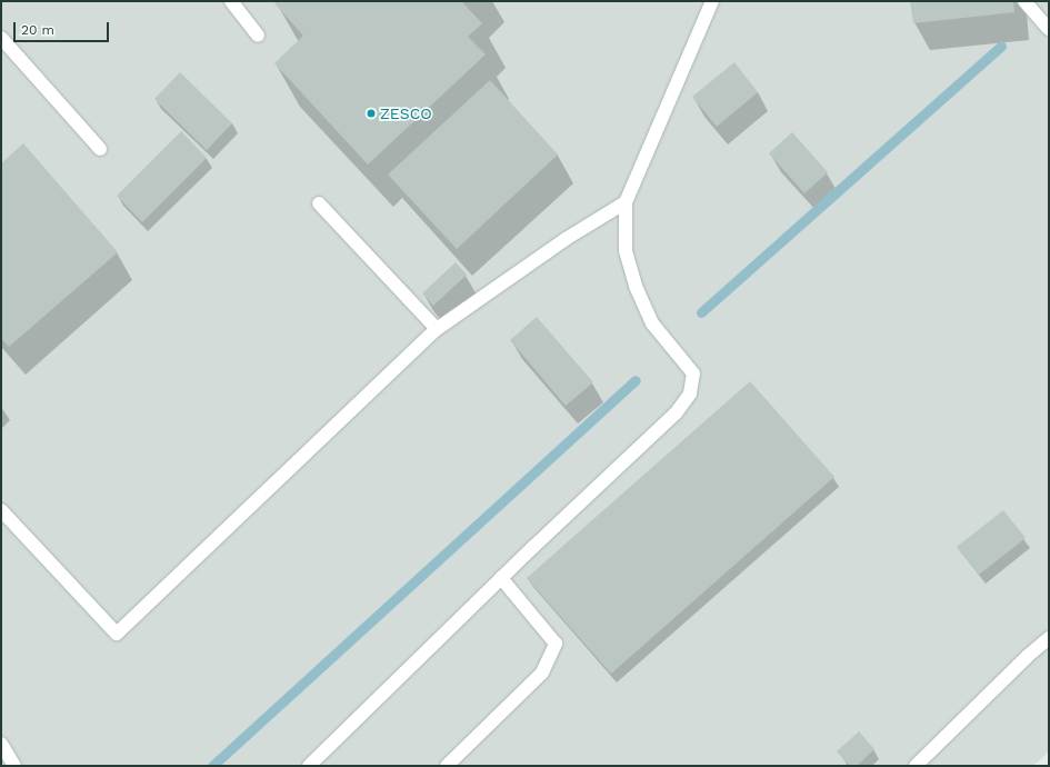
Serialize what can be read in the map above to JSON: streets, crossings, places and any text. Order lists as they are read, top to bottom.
{
  "places": ["ZESCO"],
  "scale_bar": "20 m"
}
